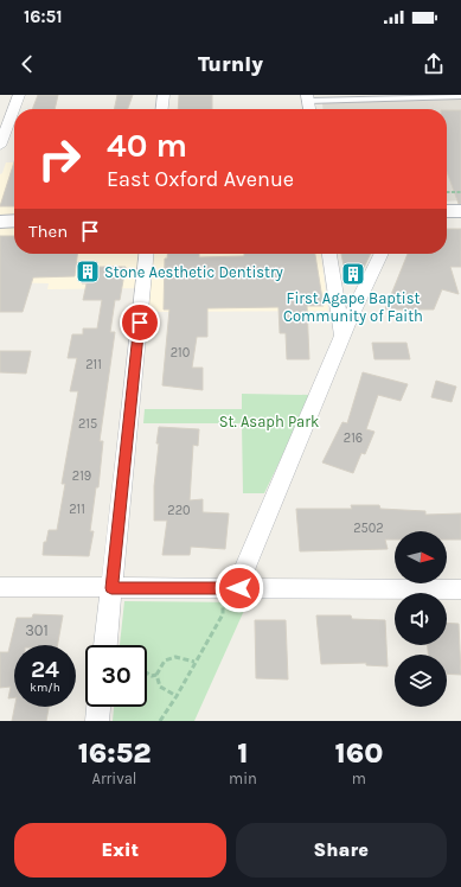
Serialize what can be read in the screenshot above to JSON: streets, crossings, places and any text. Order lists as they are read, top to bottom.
{
  "parks": ["St. Asaph Park"],
  "places": {
    "building": ["Stone Aesthetic Dentistry", "First Agape Baptist Community of Faith"]
  },
  "house_numbers": [
    "210",
    "211",
    "215",
    "216",
    "219",
    "211",
    "220",
    "2502",
    "301"
  ],
  "north": "right",
  "page": {
    "status": "16:51",
    "header": "Turnly",
    "turn": ["40 m", "East Oxford Avenue"],
    "then": "Then",
    "speed": "24 km/h",
    "limit": "30",
    "eta": [
      "16:52",
      "Arrival",
      "1",
      "min",
      "160",
      "m"
    ],
    "buttons": ["Exit", "Share"]
  }
}
